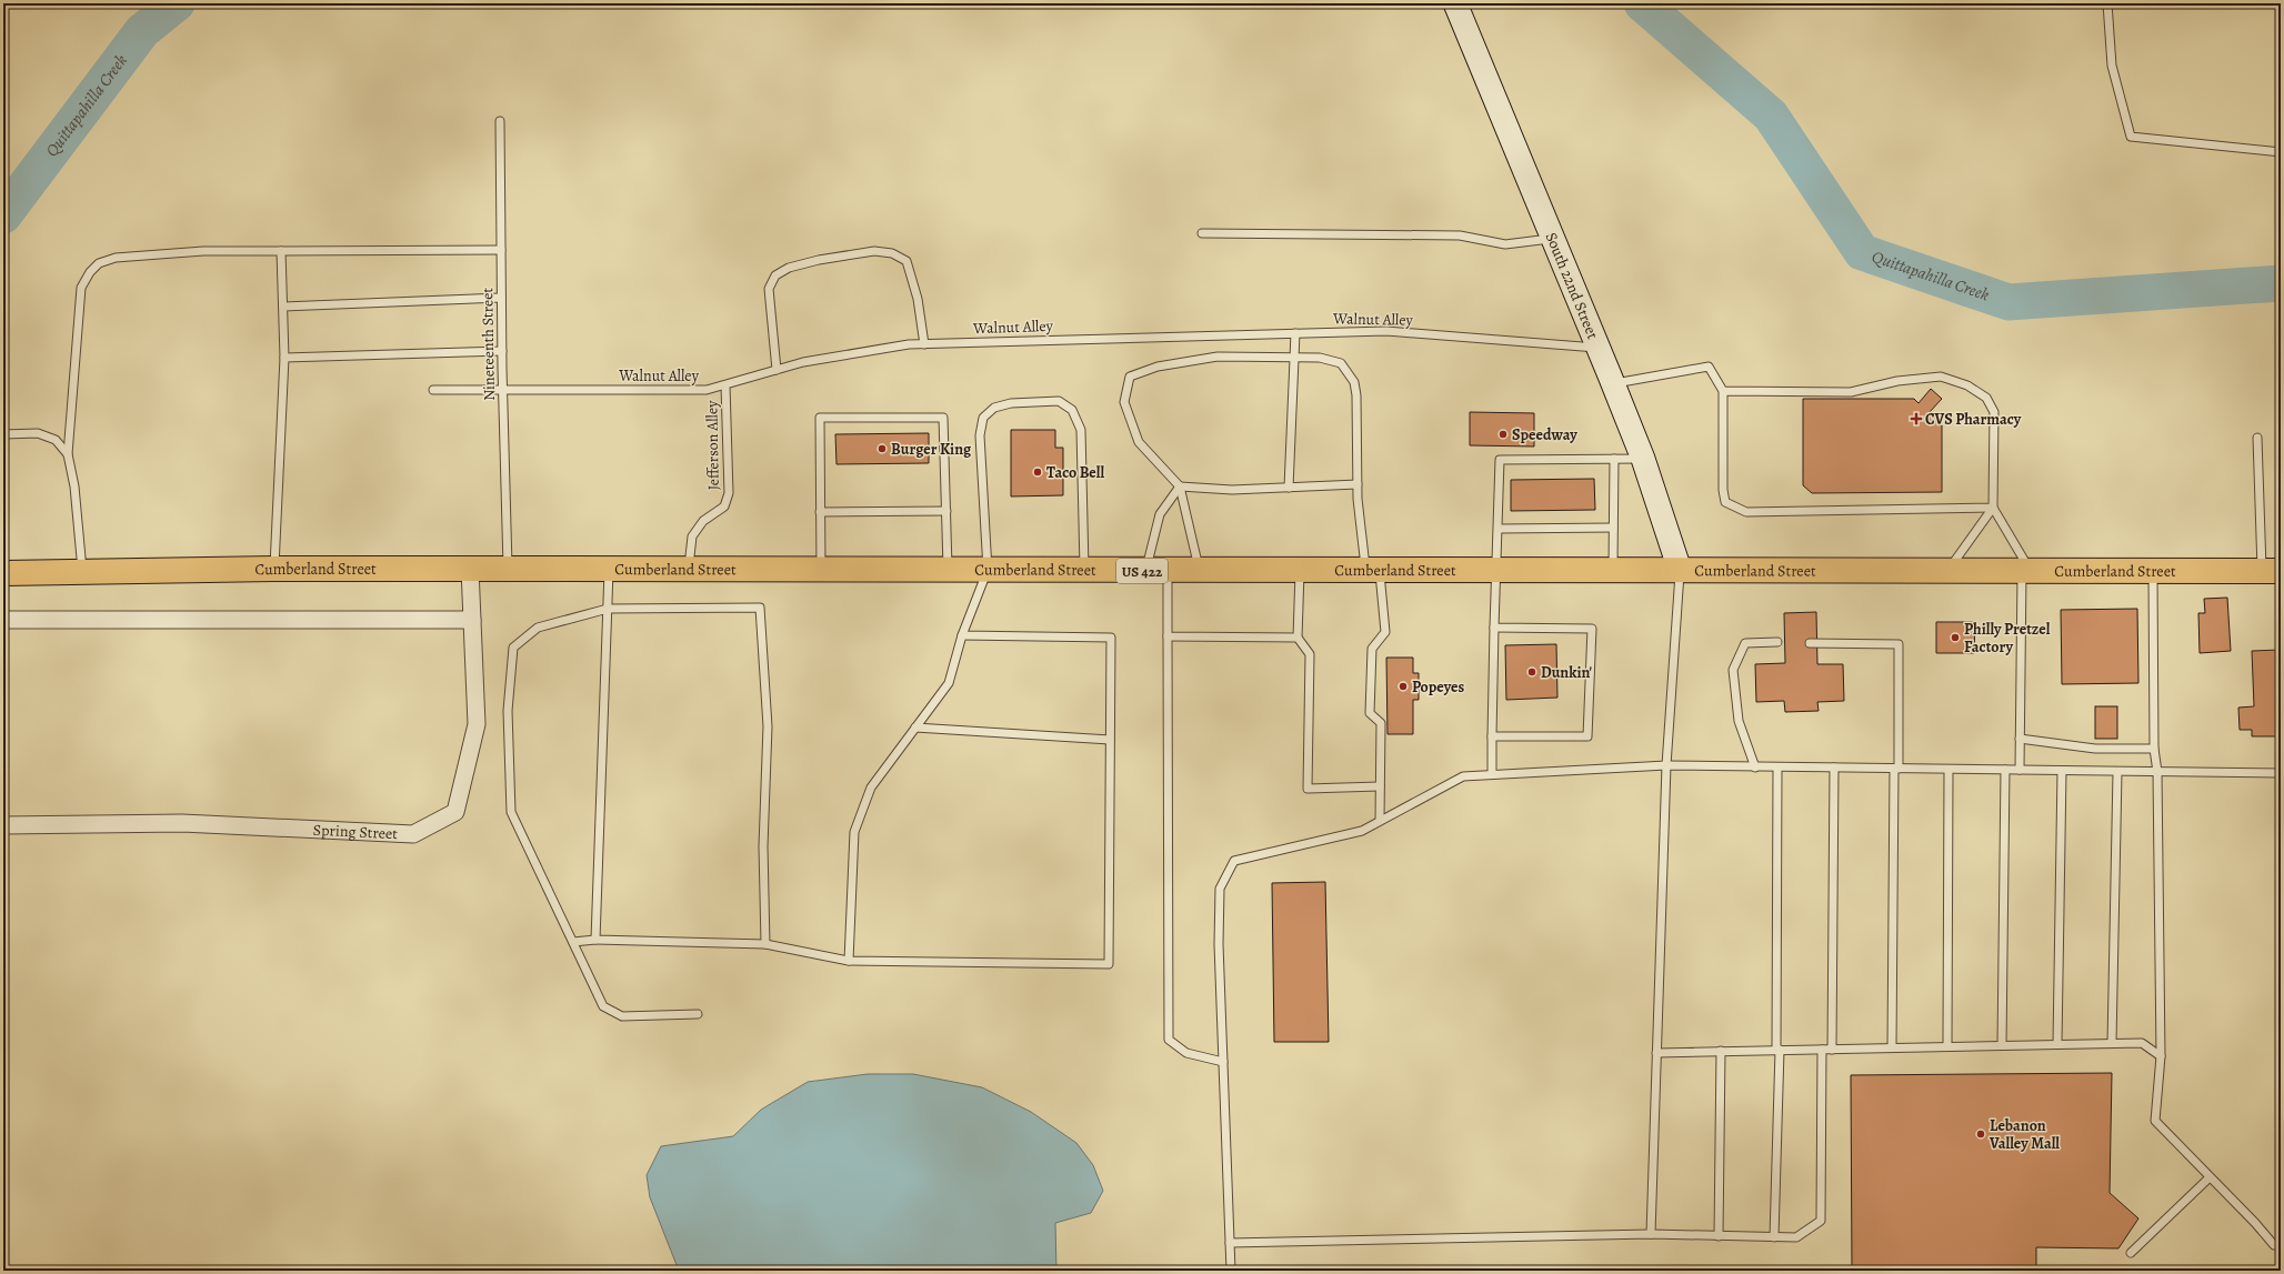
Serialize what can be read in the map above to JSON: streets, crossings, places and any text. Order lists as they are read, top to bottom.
{
  "streets": {
    "highway": ["Cumberland Street", "US 422"],
    "street": ["South 22nd Street", "Spring Street"],
    "lane": ["Walnut Alley", "Nineteenth Street", "Jefferson Alley"]
  },
  "crossings": [
    ["South 22nd Street", "Walnut Alley"],
    ["South 22nd Street", "Cumberland Street"],
    ["Walnut Alley", "Nineteenth Street"],
    ["Walnut Alley", "Jefferson Alley"],
    ["Nineteenth Street", "Cumberland Street"],
    ["Jefferson Alley", "Cumberland Street"],
    ["Cumberland Street", "Spring Street"]
  ],
  "water": ["Quittapahilla Creek"],
  "places": {
    "health": ["CVS Pharmacy"],
    "other": [
      "Speedway",
      "Burger King",
      "Taco Bell",
      "Philly Pretzel Factory",
      "Dunkin'",
      "Popeyes",
      "Lebanon Valley Mall"
    ]
  }
}
